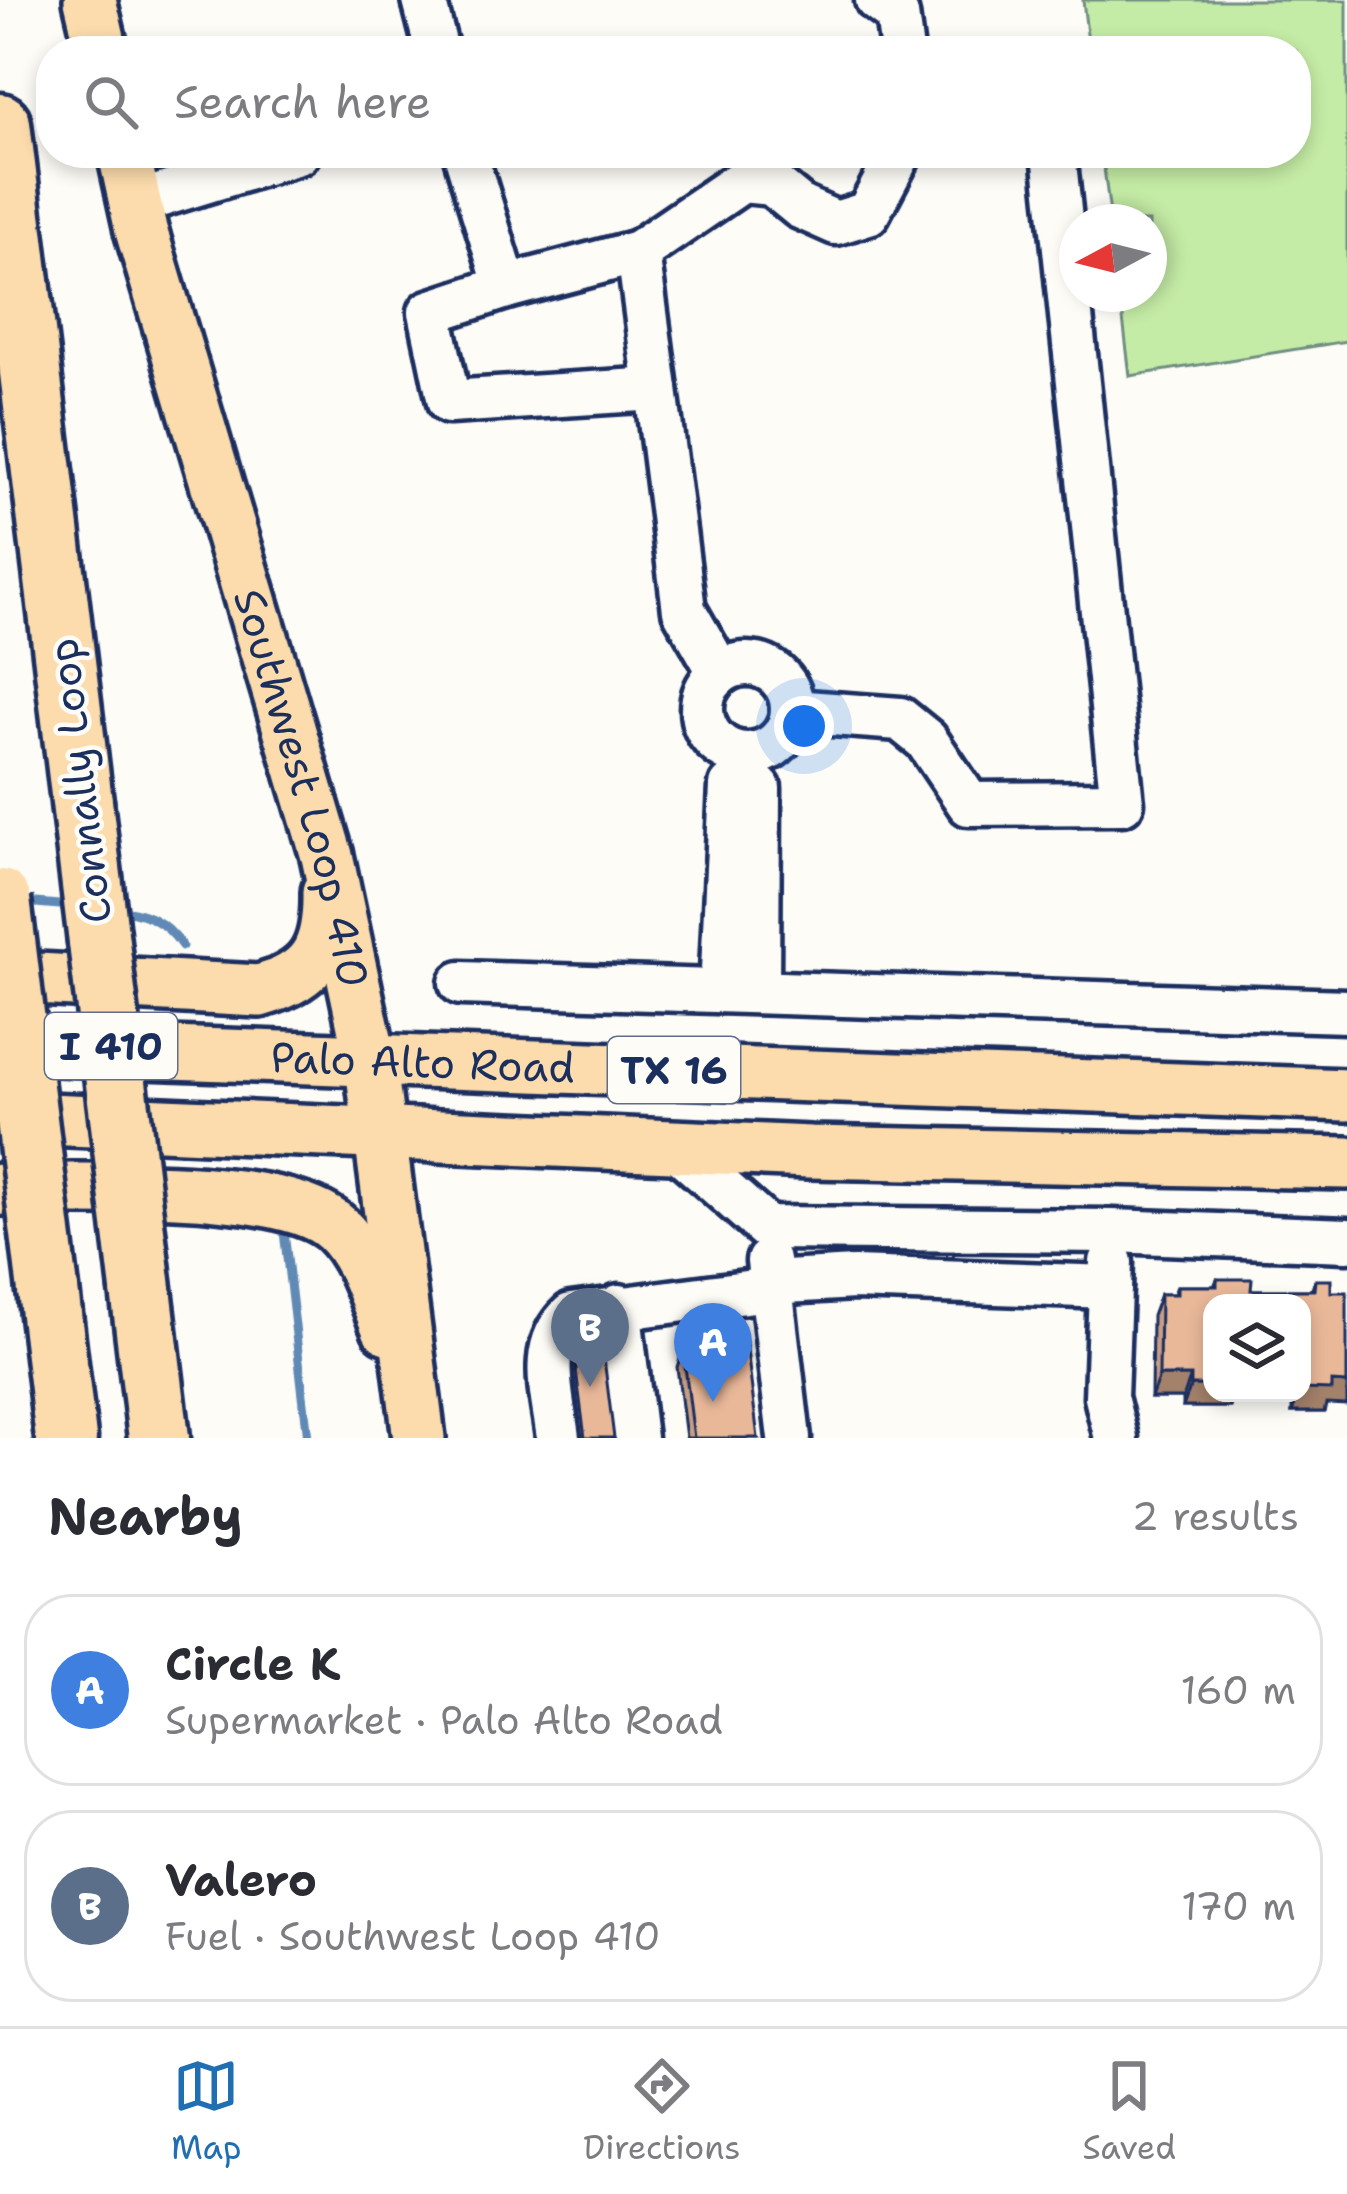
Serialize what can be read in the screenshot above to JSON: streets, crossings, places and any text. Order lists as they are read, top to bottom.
{
  "streets": {
    "highway": ["Connally Loop", "I 410"],
    "main road": ["Southwest Loop 410", "Palo Alto Road", "TX 16"]
  },
  "crossings": [
    ["Southwest Loop 410", "Palo Alto Road"]
  ],
  "north": "left",
  "page": {
    "search": "Search here",
    "pins": ["B", "A"],
    "heading": ["Nearby", "2 results"],
    "list": [
      {
        "mark": "A",
        "name": "Circle K",
        "note": "Supermarket · Palo Alto Road",
        "value": "160 m"
      },
      {
        "mark": "B",
        "name": "Valero",
        "note": "Fuel · Southwest Loop 410",
        "value": "170 m"
      }
    ],
    "nav": ["Map", "Directions", "Saved"]
  }
}
